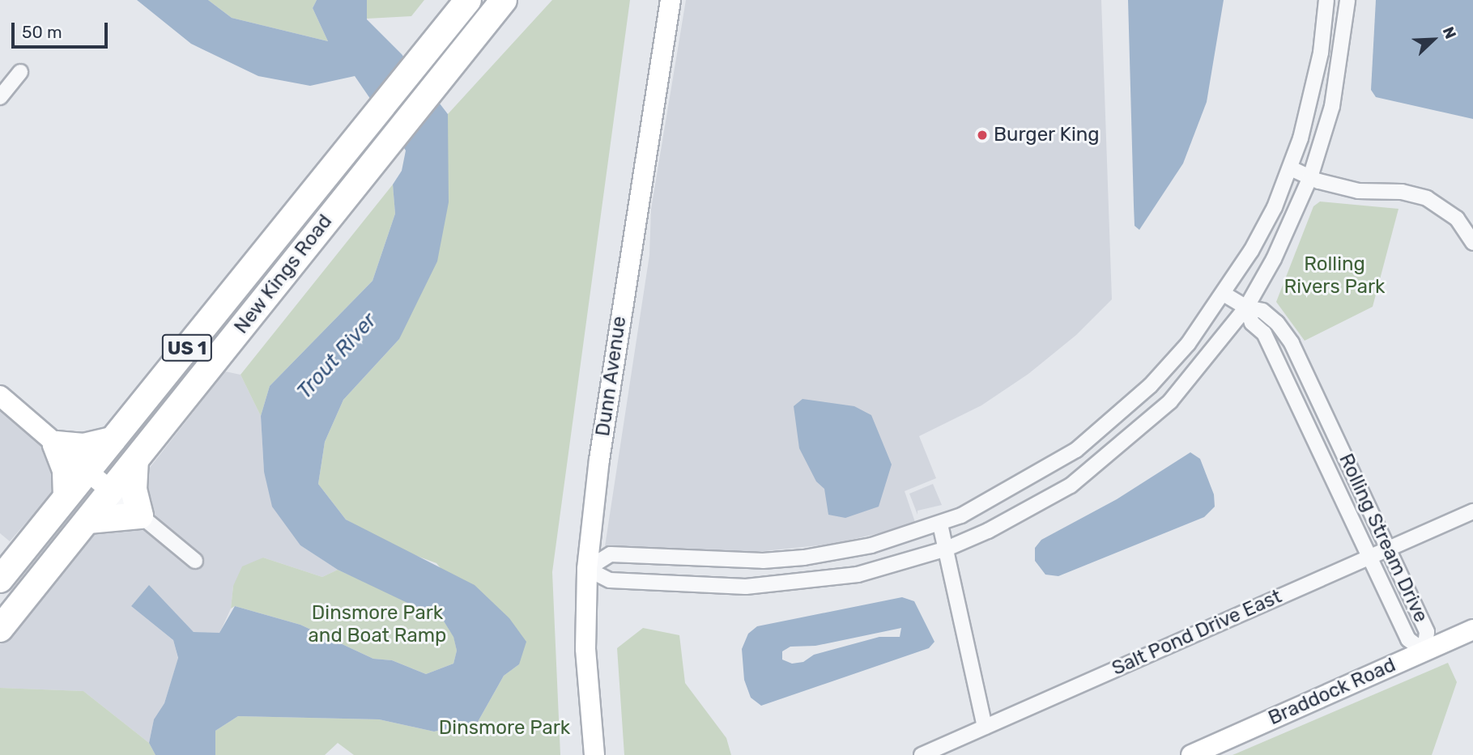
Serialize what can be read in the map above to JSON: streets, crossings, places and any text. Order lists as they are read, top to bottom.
{
  "streets": {
    "highway": ["New Kings Road", "US 1"],
    "main road": ["Dunn Avenue", "Braddock Road"],
    "street": ["Rolling Stream Drive", "Salt Pond Drive East"]
  },
  "crossings": [
    ["Rolling Stream Drive", "Salt Pond Drive East"],
    ["Rolling Stream Drive", "Braddock Road"]
  ],
  "water": ["Trout River"],
  "parks": ["Rolling Rivers Park", "Dinsmore Park and Boat Ramp", "Dinsmore Park"],
  "places": ["Burger King"],
  "scale_bar": "50 m",
  "north": "top right"
}
